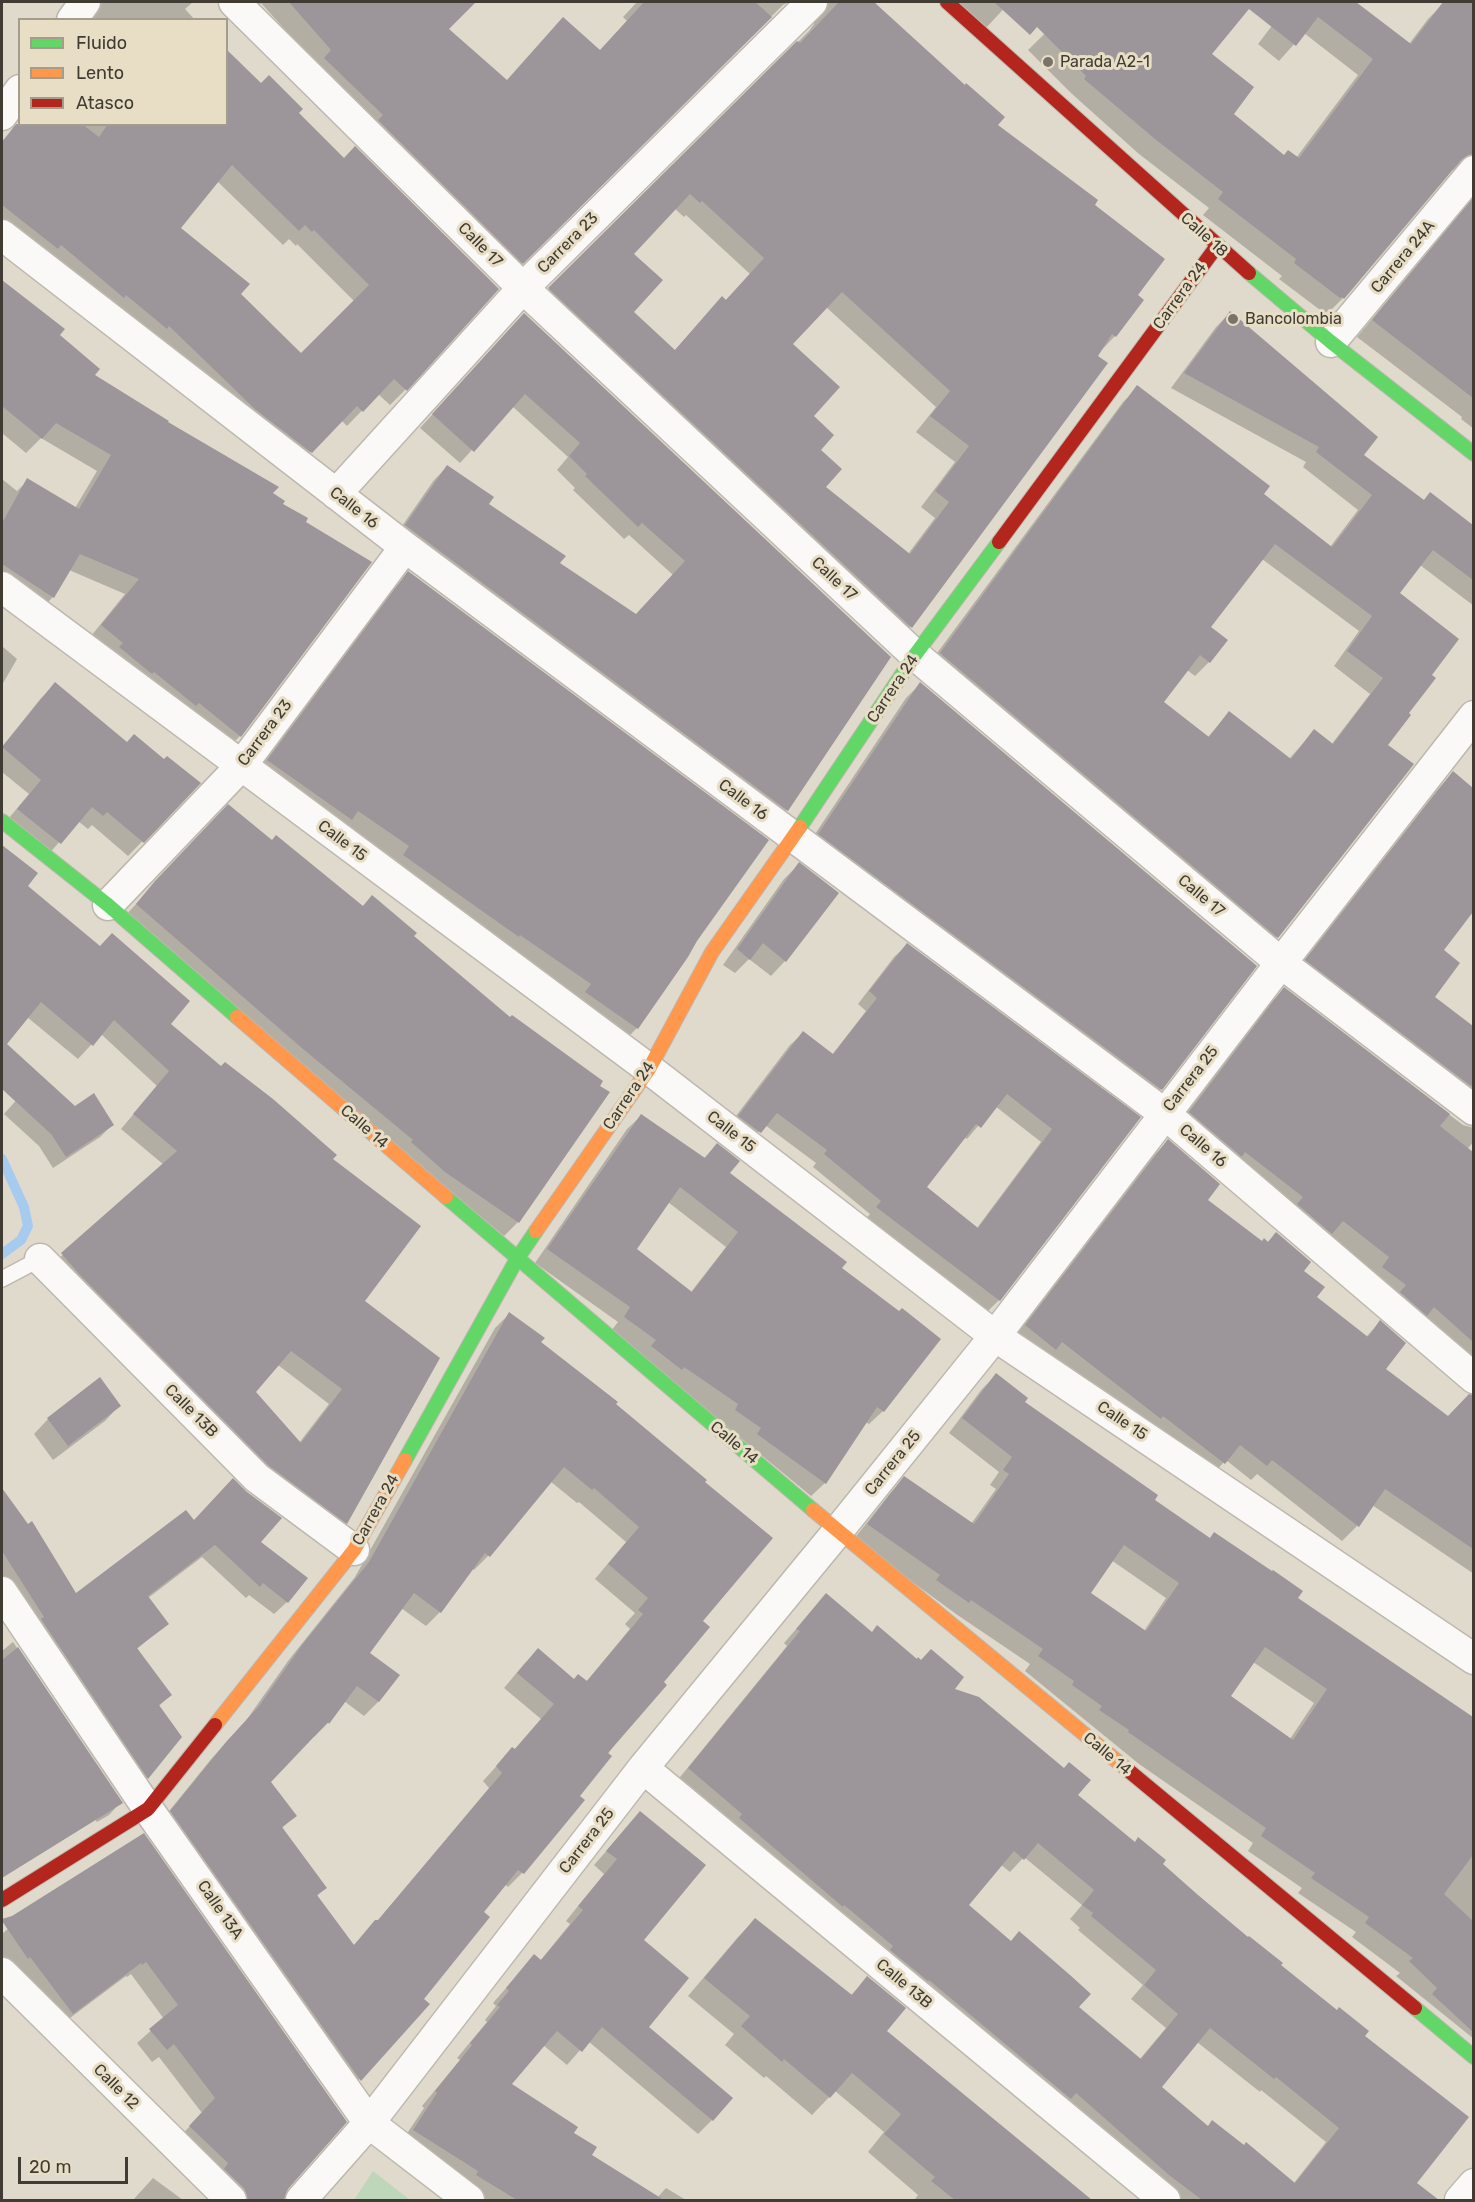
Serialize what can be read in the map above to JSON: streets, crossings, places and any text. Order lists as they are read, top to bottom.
{
  "streets": {
    "street": [
      "Calle 18",
      "Carrera 23",
      "Calle 17",
      "Carrera 24A",
      "Carrera 24",
      "Calle 16",
      "Calle 15",
      "Carrera 25",
      "Calle 14",
      "Calle 13B",
      "Calle 13A",
      "Calle 12"
    ]
  },
  "crossings": [
    ["Calle 18", "Carrera 24A"],
    ["Calle 18", "Carrera 24"],
    ["Carrera 23", "Calle 17"],
    ["Carrera 23", "Calle 16"],
    ["Carrera 23", "Calle 15"],
    ["Carrera 23", "Calle 14"],
    ["Calle 17", "Carrera 24"],
    ["Calle 17", "Carrera 25"],
    ["Carrera 24", "Calle 16"],
    ["Carrera 24", "Calle 15"],
    ["Carrera 24", "Calle 14"],
    ["Carrera 24", "Calle 13B"],
    ["Carrera 24", "Calle 13A"],
    ["Calle 16", "Carrera 25"],
    ["Calle 15", "Carrera 25"],
    ["Carrera 25", "Calle 14"],
    ["Carrera 25", "Calle 13B"],
    ["Carrera 25", "Calle 13A"]
  ],
  "places": ["Parada A2-1", "Bancolombia"],
  "legend": ["Fluido", "Lento", "Atasco"],
  "scale_bar": "20 m"
}
